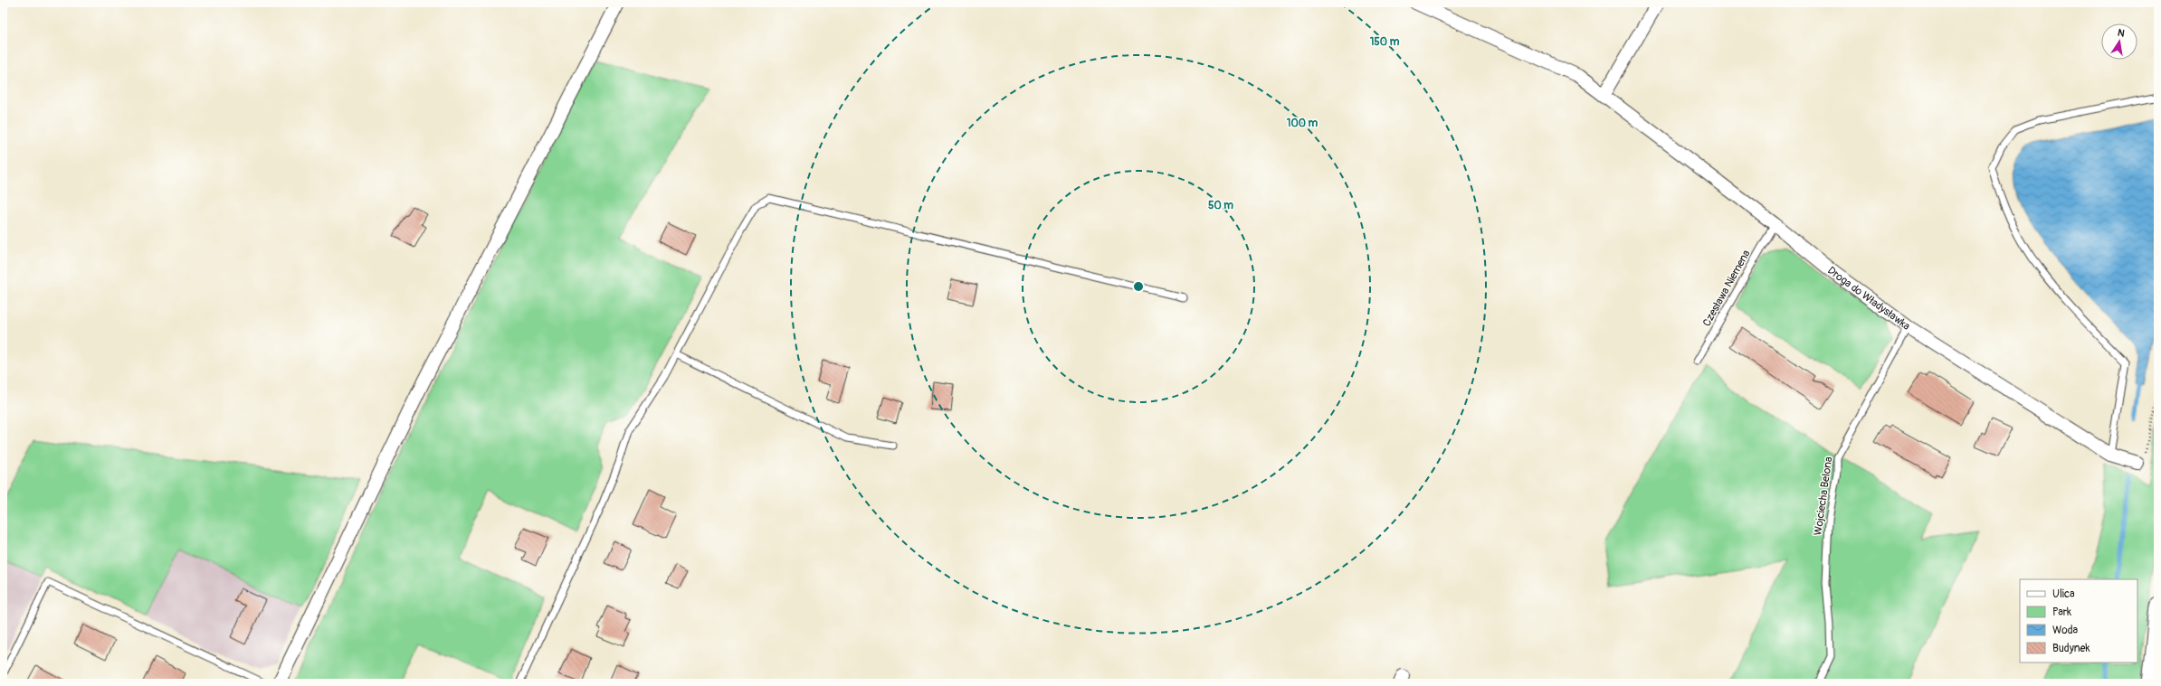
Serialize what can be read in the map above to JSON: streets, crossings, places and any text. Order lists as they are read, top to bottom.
{
  "streets": {
    "street": ["Droga do Władysławka"],
    "lane": ["Czesława Niemena", "Wojciecha Belona"]
  },
  "crossings": [
    ["Czesława Niemena", "Droga do Władysławka"],
    ["Droga do Władysławka", "Wojciecha Belona"]
  ],
  "legend": [
    "Ulica",
    "Park",
    "Woda",
    "Budynek"
  ],
  "north": "top",
  "rings": ["150 m", "100 m", "50 m"]
}
